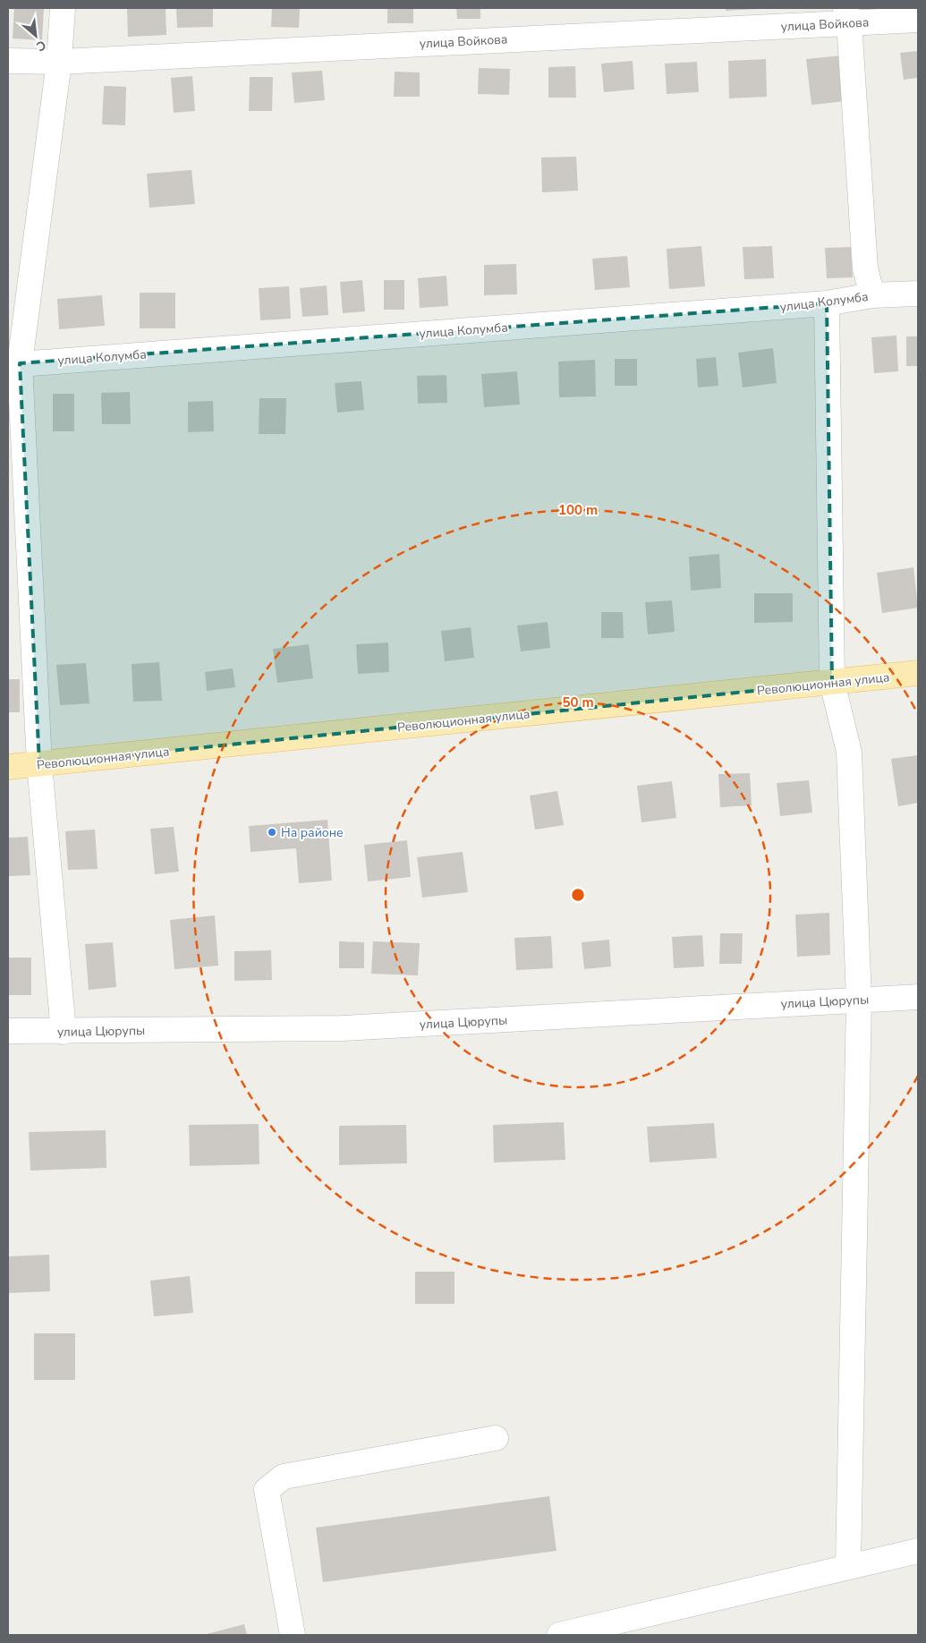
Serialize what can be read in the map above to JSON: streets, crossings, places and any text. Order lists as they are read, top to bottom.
{
  "streets": {
    "main road": ["Революционная улица"],
    "street": ["улица Войкова", "улица Колумба", "улица Цюрупы"]
  },
  "places": ["На районе"],
  "north": "bottom right",
  "rings": ["100 m", "50 m"]
}
